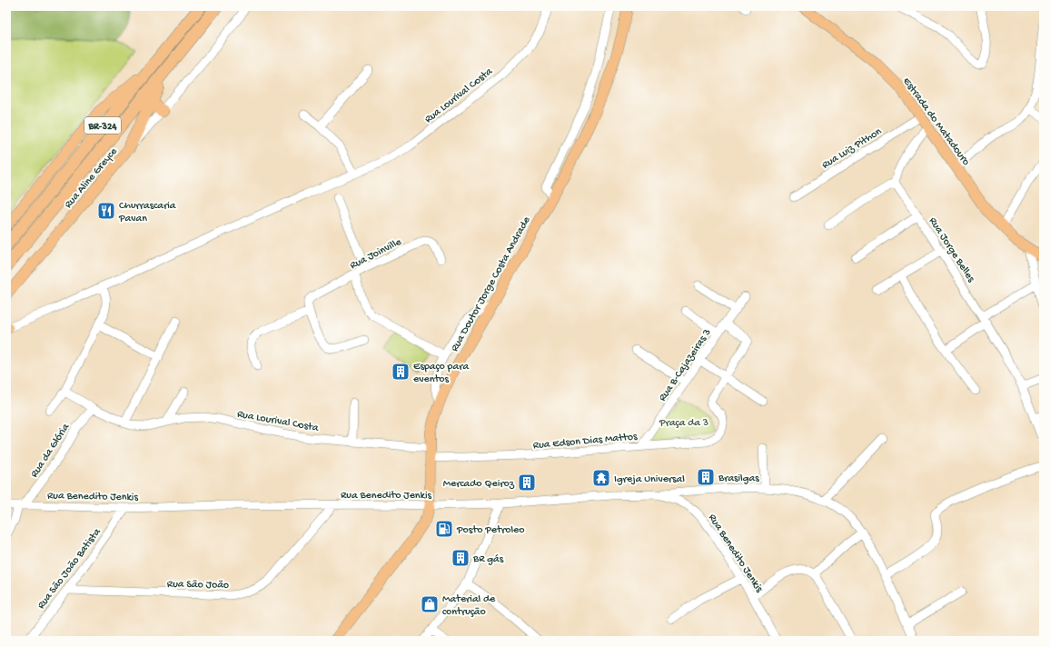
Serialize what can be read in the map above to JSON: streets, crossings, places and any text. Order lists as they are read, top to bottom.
{
  "streets": {
    "highway": ["BR-324"],
    "main road": ["Estrada do Matadouro", "Rua Aline Greyce", "Rua Doutor Jorge Costa Andrade"],
    "street": [
      "Rua Lourival Costa",
      "Rua Luiz Pithon",
      "Rua Jorge Belles",
      "Rua Joinville",
      "Rua B-Cajazeiras 3",
      "Rua Edson Dias Mattos",
      "Rua da Glória",
      "Rua Benedito Jenkis",
      "Rua São João Batista",
      "Rua São João"
    ]
  },
  "crossings": [
    ["Rua Lourival Costa", "Rua Doutor Jorge Costa Andrade"],
    ["Rua Lourival Costa", "Rua Edson Dias Mattos"],
    ["Rua Lourival Costa", "Rua da Glória"],
    ["Estrada do Matadouro", "Rua Luiz Pithon"],
    ["Rua Doutor Jorge Costa Andrade", "Rua Edson Dias Mattos"],
    ["Rua Doutor Jorge Costa Andrade", "Rua Benedito Jenkis"],
    ["Rua B-Cajazeiras 3", "Rua Edson Dias Mattos"],
    ["Rua da Glória", "Rua Benedito Jenkis"],
    ["Rua Benedito Jenkis", "Rua São João Batista"],
    ["Rua Benedito Jenkis", "Rua São João"],
    ["Rua São João Batista", "Rua São João"]
  ],
  "parks": ["Praça da 3"],
  "places": {
    "restaurant": ["Churrascaria Pavan"],
    "building": [
      "Espaço para eventos",
      "Brasilgas",
      "Mercado Qeiroz",
      "BR gás"
    ],
    "temple": ["Igreja Universal"],
    "fuel station": ["Posto Petroleo"],
    "shop": ["Material de contrução"]
  }
}
